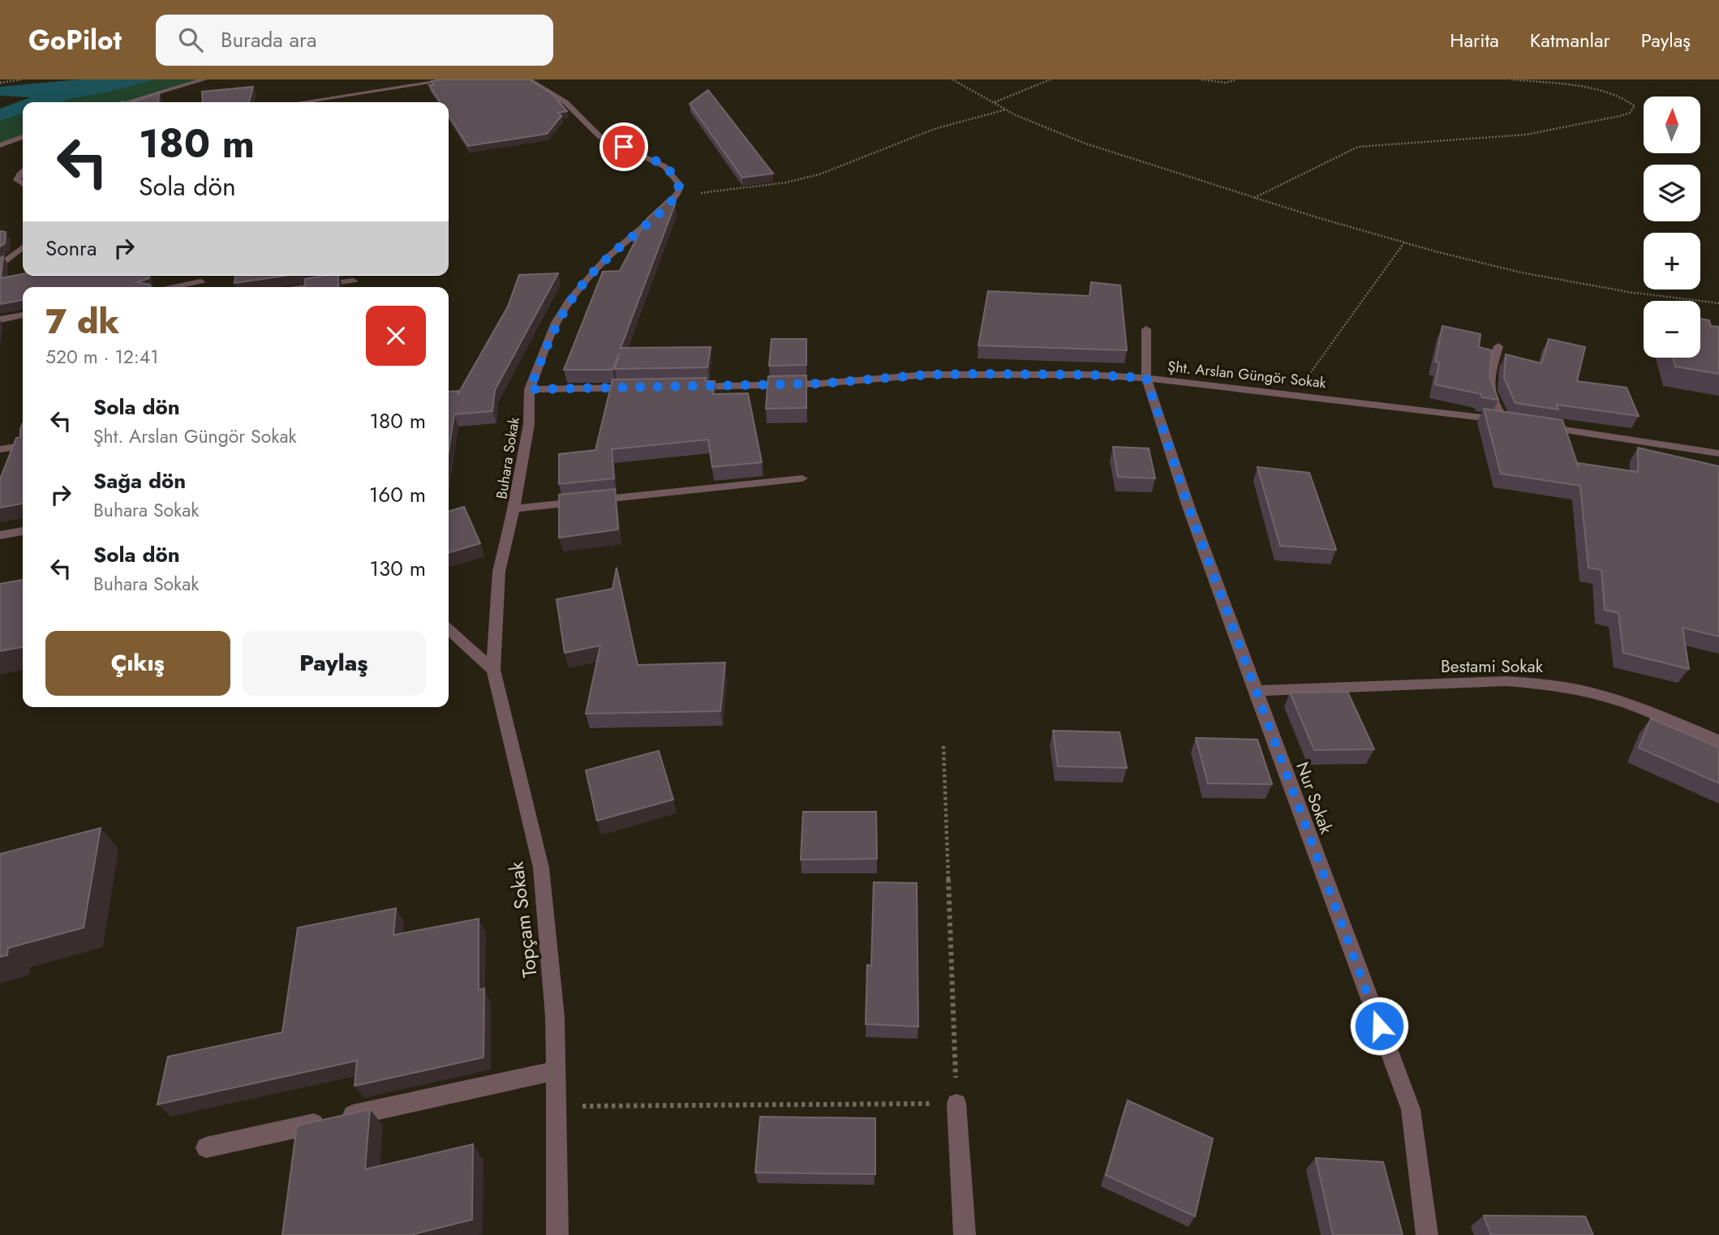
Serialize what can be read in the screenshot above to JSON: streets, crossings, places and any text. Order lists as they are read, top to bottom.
{
  "streets": {
    "street": [
      "Şht. Arslan Güngör Sokak",
      "Buhara Sokak",
      "Bestami Sokak",
      "Nur Sokak",
      "Topçam Sokak"
    ]
  },
  "crossings": [
    ["Şht. Arslan Güngör Sokak", "Nur Sokak"],
    ["Buhara Sokak", "Topçam Sokak"],
    ["Bestami Sokak", "Nur Sokak"]
  ],
  "north": "top",
  "page": {
    "header": "GoPilot",
    "search": "Burada ara",
    "nav": ["Harita", "Katmanlar", "Paylaş"],
    "map_buttons": ["+", "−"],
    "turn": ["180 m", "Sola dön"],
    "then": "Sonra",
    "heading": ["7 dk", "520 m · 12:41"],
    "list": [
      {
        "name": "Sola dön",
        "note": "Şht. Arslan Güngör Sokak",
        "value": "180 m"
      },
      {
        "name": "Sağa dön",
        "note": "Buhara Sokak",
        "value": "160 m"
      },
      {
        "name": "Sola dön",
        "note": "Buhara Sokak",
        "value": "130 m"
      }
    ],
    "buttons": ["Çıkış", "Paylaş"]
  }
}
